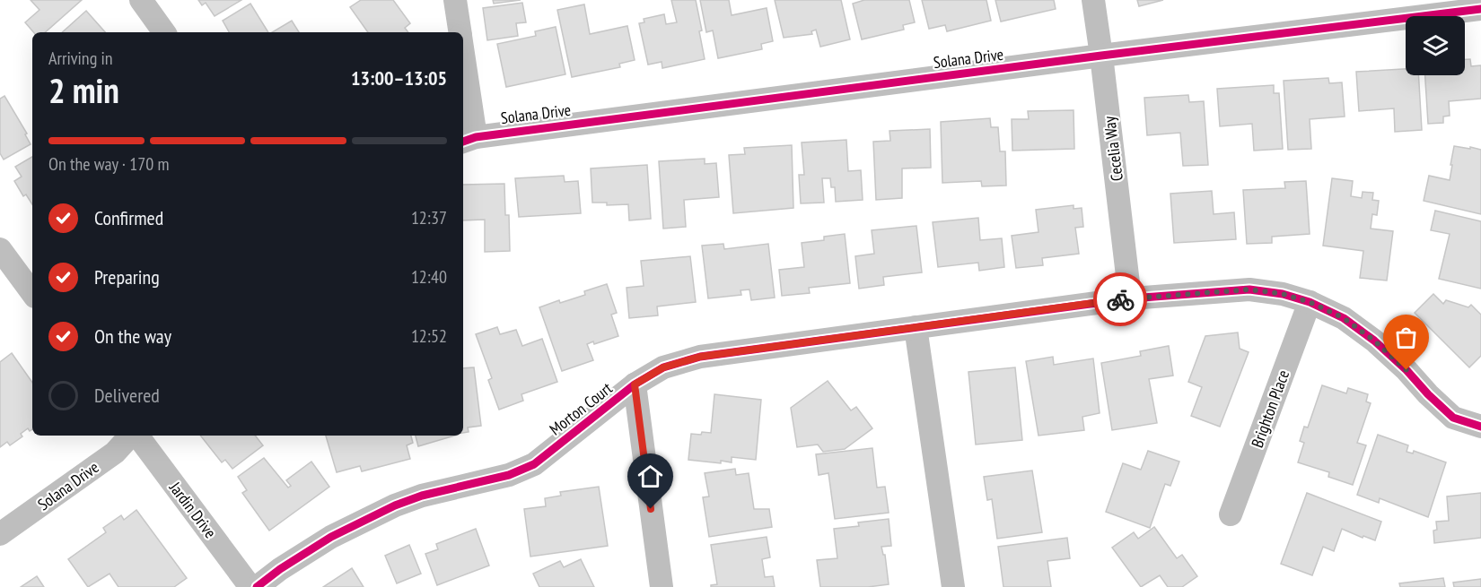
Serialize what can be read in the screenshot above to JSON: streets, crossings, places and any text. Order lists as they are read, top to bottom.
{
  "streets": {
    "street": [
      "Solana Drive",
      "Cecelia Way",
      "Morton Court",
      "Brighton Place",
      "Jardin Drive"
    ]
  },
  "crossings": [
    ["Solana Drive", "Cecelia Way"],
    ["Cecelia Way", "Morton Court"],
    ["Morton Court", "Brighton Place"]
  ],
  "page": {
    "heading": ["2 min", "Arriving in", "13:00–13:05"],
    "bar": "On the way · 170 m",
    "list": [
      ["Confirmed", "12:37"],
      ["Preparing", "12:40"],
      ["On the way", "12:52"],
      "Delivered"
    ]
  }
}
